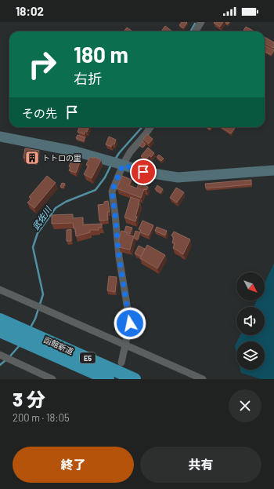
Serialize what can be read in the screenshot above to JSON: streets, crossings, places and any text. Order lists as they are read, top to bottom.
{
  "streets": {
    "highway": ["函館新道", "E5"]
  },
  "water": ["武佐川"],
  "places": {
    "building": ["トトロの里"]
  },
  "north": "bottom right",
  "page": {
    "status": "18:02",
    "turn": ["180 m", "右折"],
    "then": "その先",
    "heading": ["3 分", "200 m · 18:05"],
    "buttons": ["終了", "共有"]
  }
}
